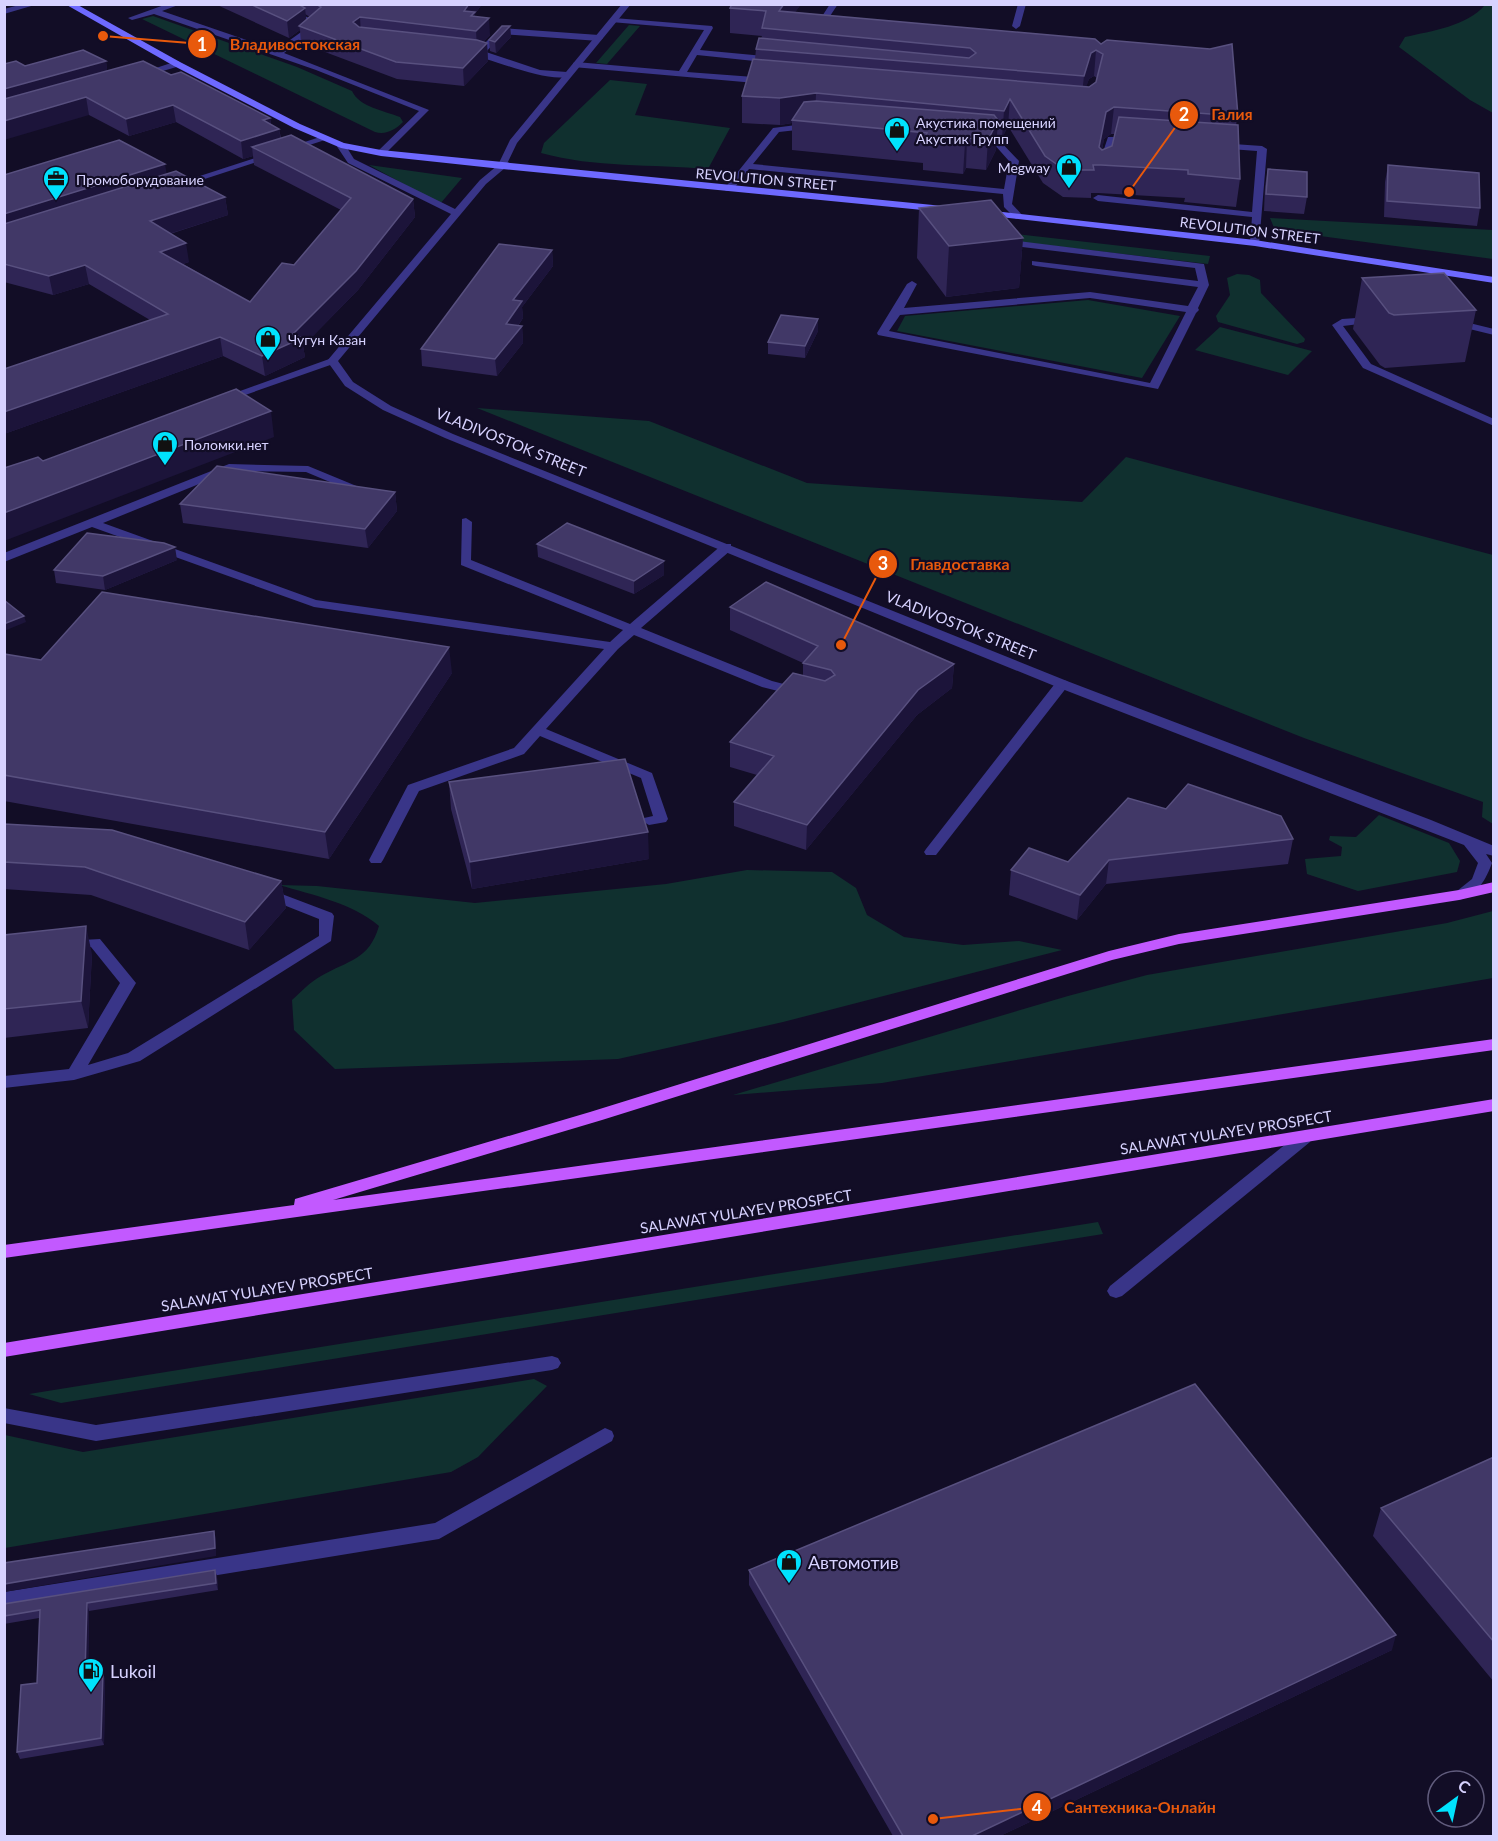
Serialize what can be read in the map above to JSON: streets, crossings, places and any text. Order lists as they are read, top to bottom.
{
  "streets": {
    "main road": ["REVOLUTION STREET", "SALAWAT YULAYEV PROSPECT"],
    "street": ["VLADIVOSTOK STREET"]
  },
  "places": {
    "other": [
      "Владивостокская",
      "Галия",
      "Главдоставка",
      "Сантехника-Онлайн"
    ],
    "shop": [
      "Акустика помещений Акустик Групп",
      "Megway",
      "Чугун Казан",
      "Поломки.нет",
      "Автомотив"
    ],
    "office": ["Промоборудование"],
    "fuel station": ["Lukoil"]
  },
  "north": "top right"
}
